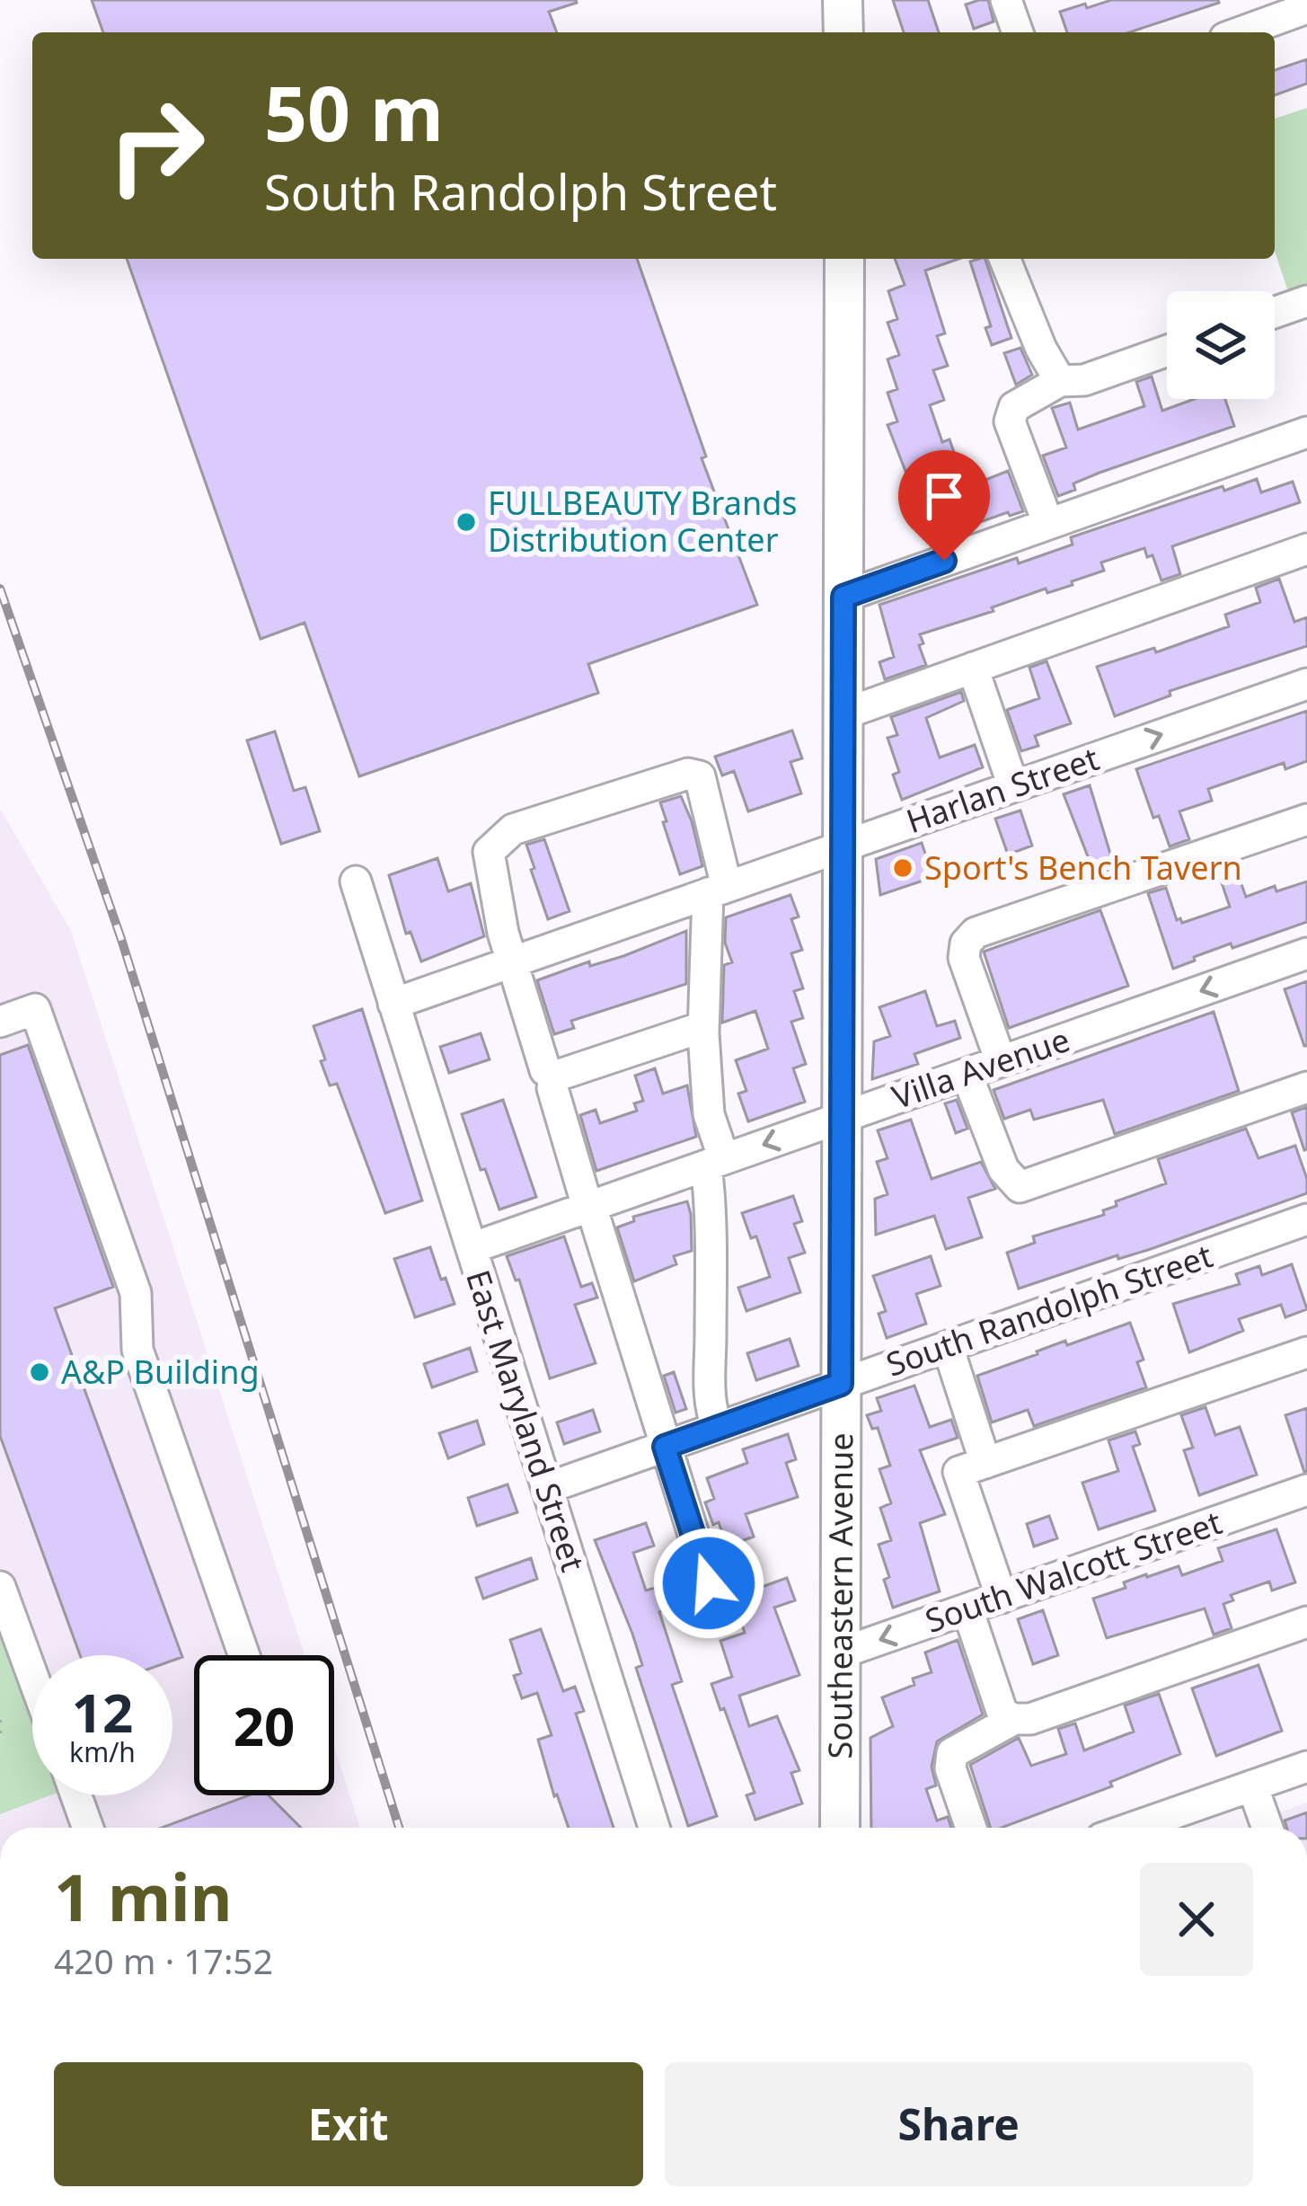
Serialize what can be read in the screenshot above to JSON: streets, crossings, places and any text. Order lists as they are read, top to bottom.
{
  "streets": {
    "main road": ["Southeastern Avenue"],
    "street": [
      "Harlan Street",
      "Villa Avenue",
      "South Randolph Street",
      "East Maryland Street",
      "South Walcott Street"
    ]
  },
  "crossings": [
    ["Harlan Street", "East Maryland Street"],
    ["Harlan Street", "Southeastern Avenue"],
    ["Villa Avenue", "East Maryland Street"],
    ["Villa Avenue", "Southeastern Avenue"],
    ["South Randolph Street", "East Maryland Street"],
    ["South Randolph Street", "Southeastern Avenue"],
    ["South Walcott Street", "Southeastern Avenue"]
  ],
  "one_way": ["Villa Avenue"],
  "places": ["FULLBEAUTY Brands Distribution Center", "Sport's Bench Tavern", "A&P Building"],
  "page": {
    "turn": ["50 m", "South Randolph Street"],
    "speed": "12 km/h",
    "limit": "20",
    "heading": ["1 min", "420 m · 17:52"],
    "buttons": ["Exit", "Share"]
  }
}
